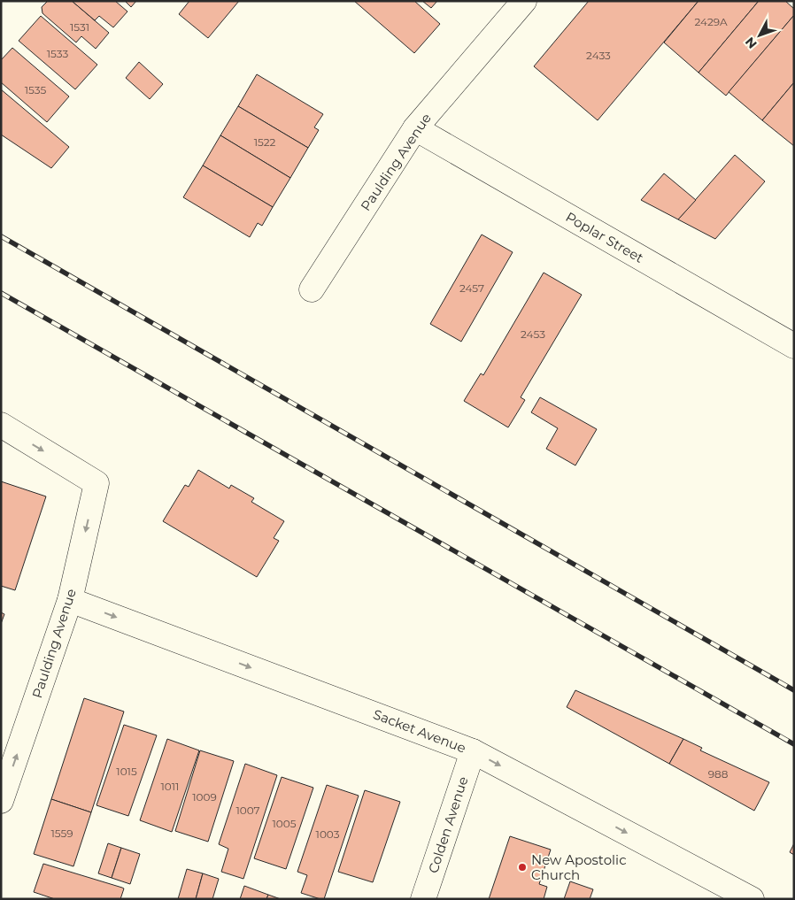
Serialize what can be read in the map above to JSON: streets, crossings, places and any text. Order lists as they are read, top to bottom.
{
  "streets": {
    "street": [
      "Paulding Avenue",
      "Poplar Street",
      "Sacket Avenue",
      "Colden Avenue"
    ]
  },
  "crossings": [
    ["Paulding Avenue", "Poplar Street"],
    ["Paulding Avenue", "Sacket Avenue"],
    ["Sacket Avenue", "Colden Avenue"]
  ],
  "one_way": ["Sacket Avenue"],
  "places": ["New Apostolic Church"],
  "house_numbers": [
    "2429A",
    "1531",
    "1533",
    "2433",
    "1535",
    "1522",
    "2457",
    "2453",
    "1015",
    "988",
    "1011",
    "1009",
    "1007",
    "1005",
    "1559",
    "1003"
  ],
  "north": "bottom left"
}
